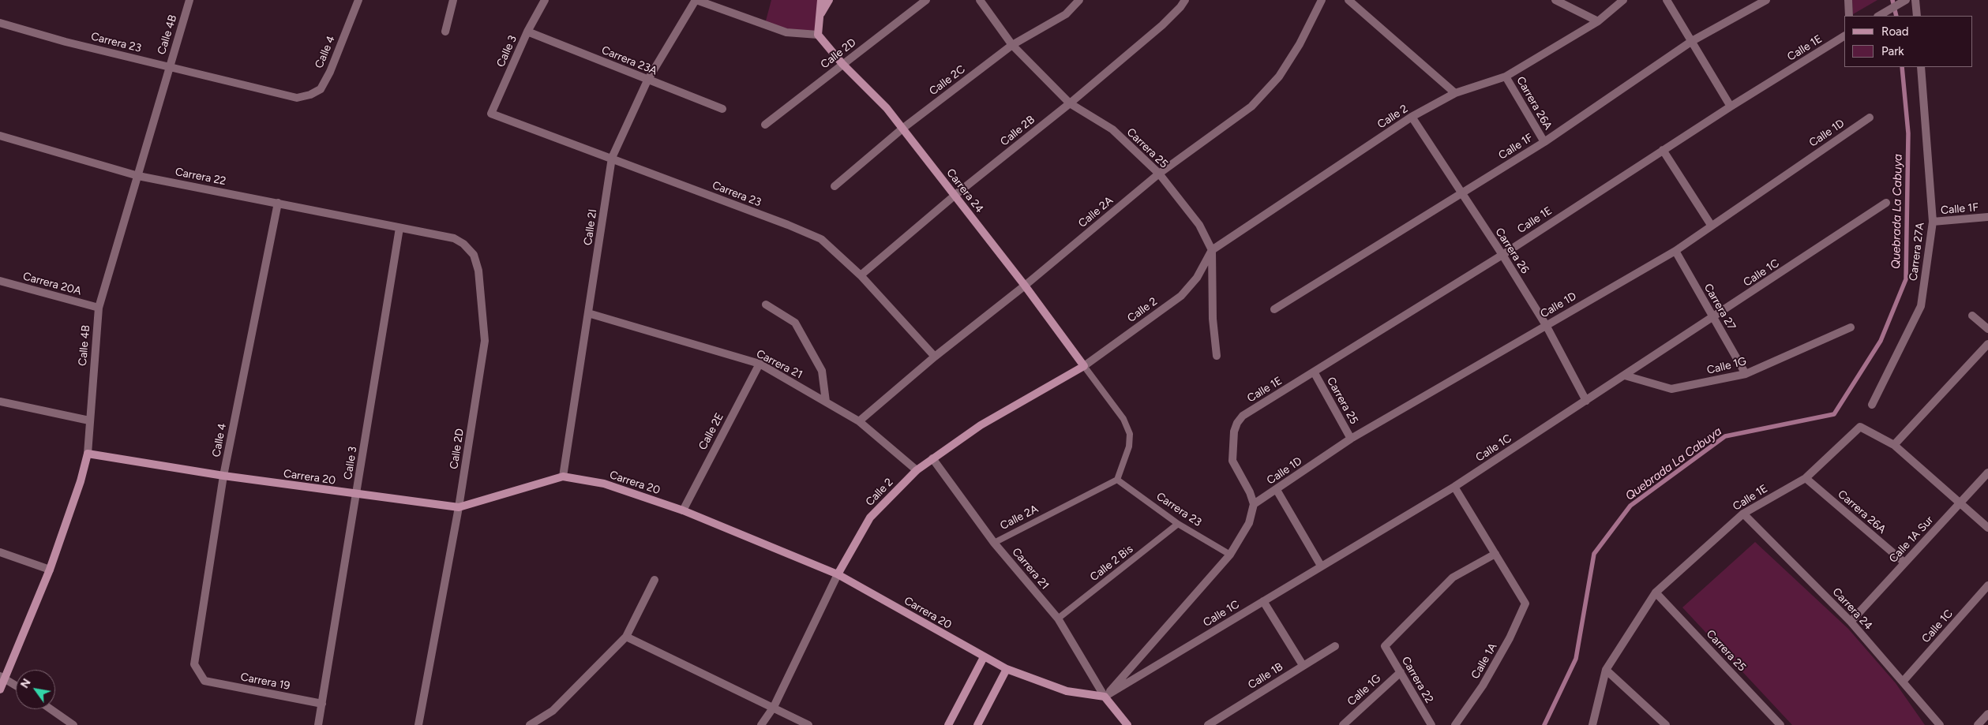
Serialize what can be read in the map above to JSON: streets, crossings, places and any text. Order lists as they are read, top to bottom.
{
  "streets": {
    "street": [
      "Calle 4B",
      "Carrera 23",
      "Calle 1E",
      "Calle 3",
      "Calle 4",
      "Calle 2D",
      "Carrera 23A",
      "Calle 2C",
      "Carrera 26A",
      "Calle 2",
      "Calle 2B",
      "Calle 1D",
      "Calle 1F",
      "Carrera 25",
      "Carrera 22",
      "Carrera 24",
      "Calle 2A",
      "Calle 2I",
      "Carrera 26",
      "Carrera 27A",
      "Calle 1C",
      "Carrera 20A",
      "Carrera 27",
      "Carrera 21",
      "Calle 1G",
      "Calle 2E",
      "Carrera 20",
      "Calle 1A Sur",
      "Calle 1A",
      "Calle 1B",
      "Carrera 19"
    ],
    "lane": ["Calle 2 Bis"]
  },
  "crossings": [
    ["Calle 4B", "Carrera 23"],
    ["Calle 4B", "Carrera 22"],
    ["Calle 4B", "Carrera 20A"],
    ["Calle 4B", "Carrera 20"],
    ["Carrera 23", "Calle 3"],
    ["Carrera 23", "Calle 4"],
    ["Carrera 23", "Calle 2B"],
    ["Carrera 23", "Carrera 24"],
    ["Carrera 23", "Calle 2A"],
    ["Carrera 23", "Calle 2I"],
    ["Carrera 23", "Calle 2 Bis"],
    ["Calle 1E", "Carrera 26A"],
    ["Calle 1E", "Calle 1D"],
    ["Calle 1E", "Carrera 25"],
    ["Calle 1E", "Carrera 24"],
    ["Calle 1E", "Carrera 26"],
    ["Calle 3", "Calle 2D"],
    ["Calle 3", "Carrera 23A"],
    ["Calle 3", "Carrera 22"],
    ["Calle 3", "Carrera 20"],
    ["Calle 3", "Carrera 19"],
    ["Calle 4", "Carrera 22"],
    ["Calle 4", "Carrera 20"],
    ["Calle 4", "Carrera 19"],
    ["Calle 2D", "Carrera 22"],
    ["Calle 2D", "Carrera 24"],
    ["Calle 2D", "Carrera 20"],
    ["Carrera 23A", "Calle 2I"],
    ["Calle 2C", "Carrera 25"],
    ["Calle 2C", "Carrera 24"],
    ["Carrera 26A", "Calle 2"],
    ["Carrera 26A", "Calle 1F"],
    ["Carrera 26A", "Calle 1A Sur"],
    ["Calle 2", "Carrera 25"],
    ["Calle 2", "Carrera 24"],
    ["Calle 2", "Carrera 26"],
    ["Calle 2", "Carrera 21"],
    ["Calle 2", "Carrera 20"],
    ["Calle 2B", "Carrera 25"],
    ["Calle 2B", "Carrera 24"],
    ["Calle 1D", "Carrera 25"],
    ["Calle 1D", "Carrera 26"],
    ["Calle 1D", "Carrera 27"],
    ["Calle 1F", "Carrera 26"],
    ["Calle 1F", "Carrera 27A"],
    ["Carrera 25", "Calle 2A"],
    ["Carrera 22", "Calle 1G"],
    ["Carrera 22", "Calle 1A"],
    ["Carrera 24", "Calle 2A"],
    ["Carrera 24", "Calle 1C"],
    ["Carrera 24", "Calle 1A Sur"],
    ["Calle 2A", "Carrera 21"],
    ["Calle 2I", "Carrera 21"],
    ["Calle 2I", "Carrera 20"],
    ["Carrera 26", "Calle 1C"],
    ["Calle 1C", "Carrera 27"],
    ["Calle 1C", "Carrera 21"],
    ["Calle 1C", "Calle 1G"],
    ["Calle 1C", "Carrera 20"],
    ["Carrera 27", "Calle 1G"],
    ["Carrera 21", "Calle 2E"],
    ["Carrera 21", "Carrera 20"],
    ["Carrera 21", "Calle 2 Bis"],
    ["Calle 2E", "Carrera 20"]
  ],
  "water": ["Quebrada La Cabuya"],
  "legend": ["Road", "Park"],
  "north": "top left"
}
